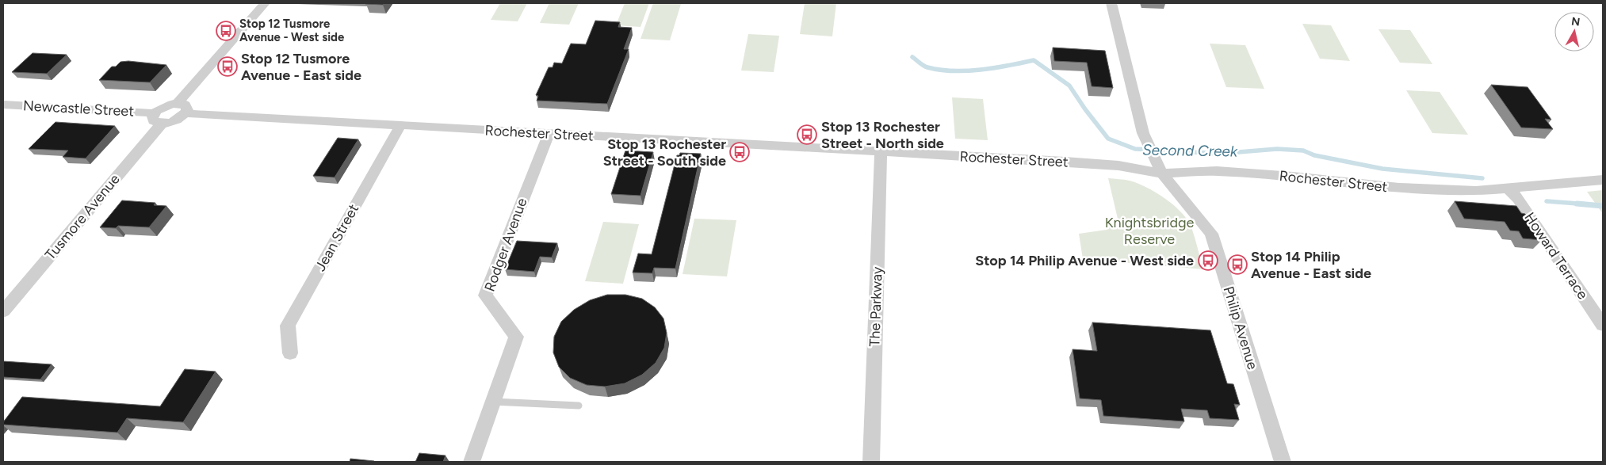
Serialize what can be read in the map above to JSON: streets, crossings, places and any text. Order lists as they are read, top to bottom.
{
  "streets": {
    "street": [
      "Newcastle Street",
      "Rochester Street",
      "Tusmore Avenue",
      "Jean Street",
      "Rodger Avenue",
      "Howard Terrace",
      "The Parkway",
      "Philip Avenue"
    ]
  },
  "crossings": [
    ["Newcastle Street", "Tusmore Avenue"],
    ["Rochester Street", "Jean Street"],
    ["Rochester Street", "Rodger Avenue"],
    ["Rochester Street", "Howard Terrace"],
    ["Rochester Street", "The Parkway"],
    ["Rochester Street", "Philip Avenue"]
  ],
  "water": ["Second Creek"],
  "parks": ["Knightsbridge Reserve"],
  "places": {
    "bus stop": [
      "Stop 12 Tusmore Avenue - West side",
      "Stop 12 Tusmore Avenue - East side",
      "Stop 13 Rochester Street - North side",
      "Stop 13 Rochester Street - South side",
      "Stop 14 Philip Avenue - West side",
      "Stop 14 Philip Avenue - East side"
    ]
  },
  "north": "top"
}
